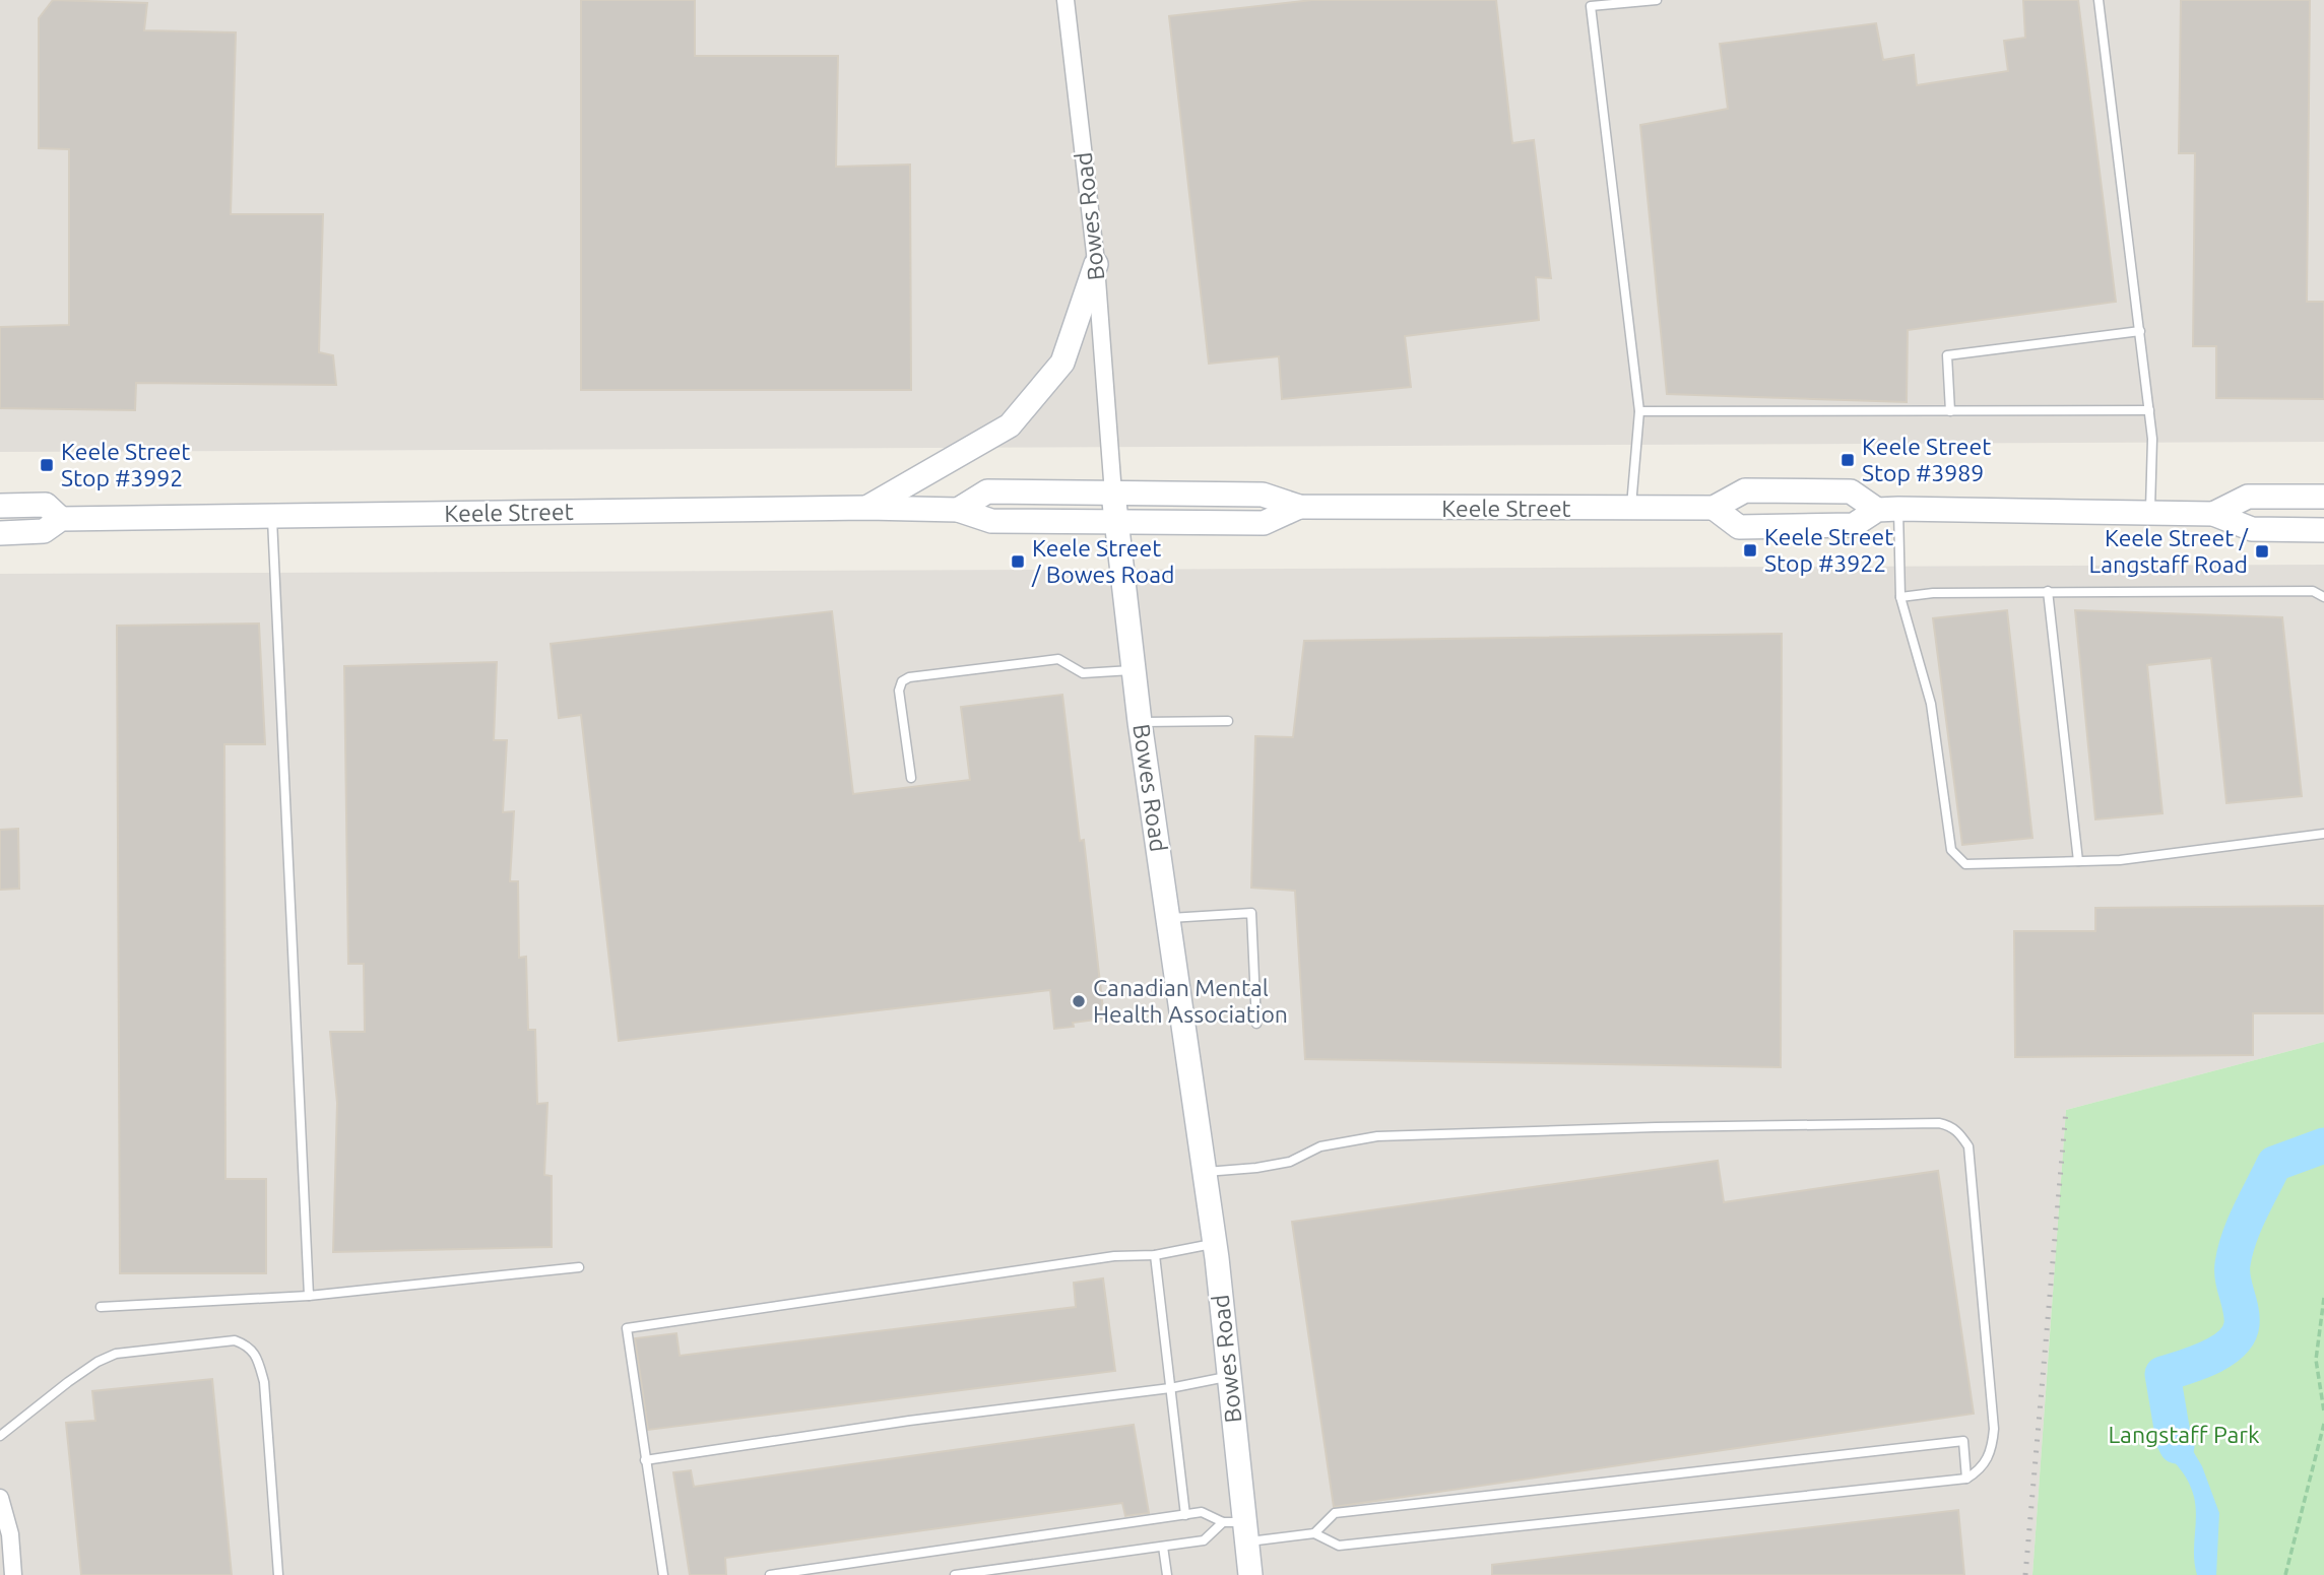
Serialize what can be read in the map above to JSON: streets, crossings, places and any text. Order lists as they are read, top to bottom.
{
  "streets": {
    "main road": ["Bowes Road", "Keele Street"]
  },
  "crossings": [
    ["Bowes Road", "Keele Street"]
  ],
  "parks": ["Langstaff Park"],
  "places": {
    "transit": [
      "Keele Street Stop #3989",
      "Keele Street Stop #3992",
      "Keele Street Stop #3922",
      "Keele Street / Langstaff Road",
      "Keele Street / Bowes Road"
    ],
    "other": ["Canadian Mental Health Association"]
  }
}
